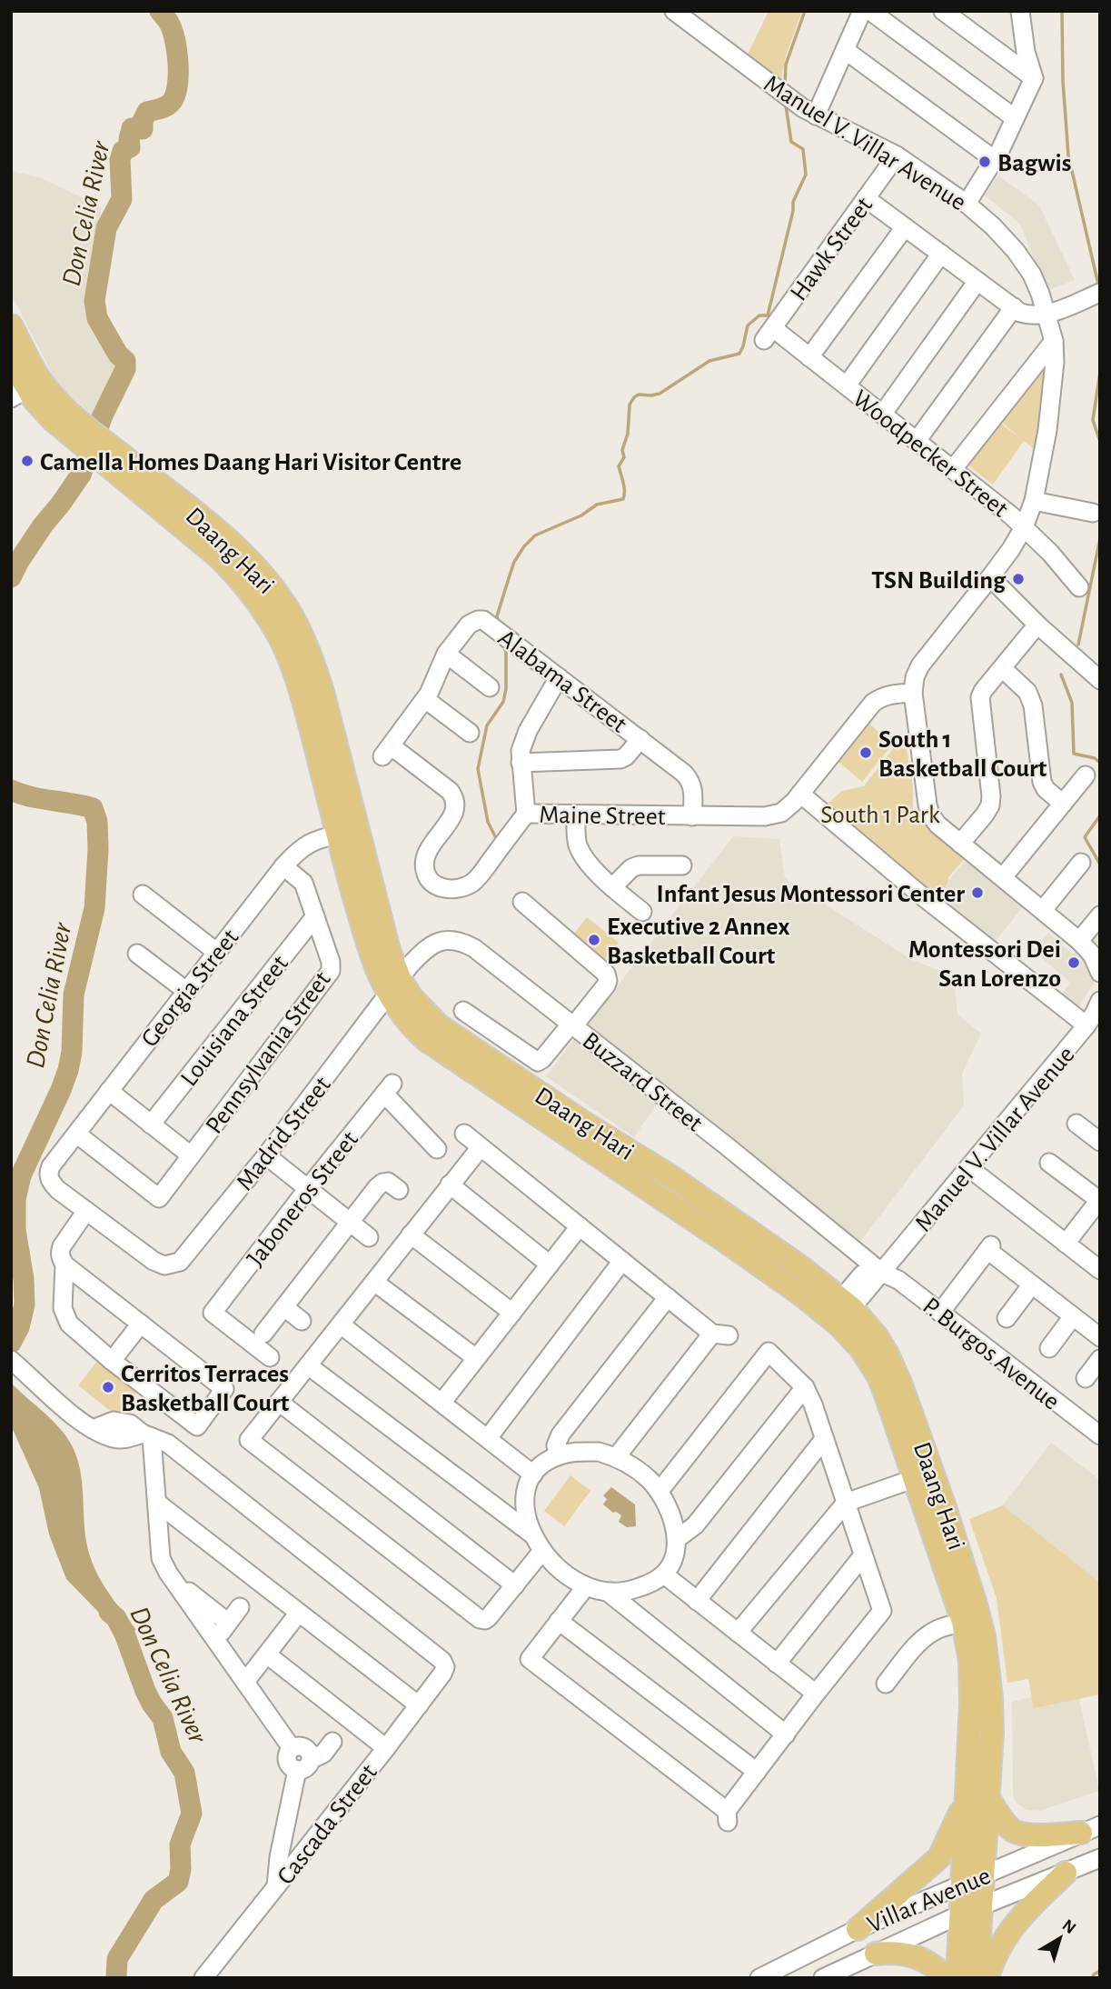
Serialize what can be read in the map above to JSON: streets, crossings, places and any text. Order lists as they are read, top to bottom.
{
  "streets": {
    "main road": ["Daang Hari"],
    "street": [
      "Manuel V. Villar Avenue",
      "Hawk Street",
      "Woodpecker Street",
      "Alabama Street",
      "Maine Street",
      "Georgia Street",
      "Louisiana Street",
      "Pennsylvania Street",
      "Buzzard Street",
      "Madrid Street",
      "Jaboneros Street",
      "P. Burgos Avenue",
      "Cascada Street",
      "Villar Avenue"
    ]
  },
  "crossings": [
    ["Manuel V. Villar Avenue", "Hawk Street"],
    ["Manuel V. Villar Avenue", "Woodpecker Street"],
    ["Manuel V. Villar Avenue", "Daang Hari"],
    ["Manuel V. Villar Avenue", "Maine Street"],
    ["Manuel V. Villar Avenue", "Buzzard Street"],
    ["Manuel V. Villar Avenue", "P. Burgos Avenue"],
    ["Hawk Street", "Woodpecker Street"],
    ["Daang Hari", "Georgia Street"],
    ["Daang Hari", "Buzzard Street"],
    ["Daang Hari", "Madrid Street"],
    ["Daang Hari", "Villar Avenue"],
    ["Alabama Street", "Maine Street"],
    ["Georgia Street", "Pennsylvania Street"],
    ["Georgia Street", "Madrid Street"],
    ["Louisiana Street", "Pennsylvania Street"],
    ["Buzzard Street", "Madrid Street"],
    ["Buzzard Street", "P. Burgos Avenue"]
  ],
  "water": ["Don Celia River"],
  "parks": ["South 1 Park"],
  "places": [
    "Bagwis",
    "Camella Homes Daang Hari Visitor Centre",
    "TSN Building",
    "South 1 Basketball Court",
    "Infant Jesus Montessori Center",
    "Executive 2 Annex Basketball Court",
    "Montessori Dei San Lorenzo",
    "Cerritos Terraces Basketball Court"
  ],
  "north": "top right"
}
